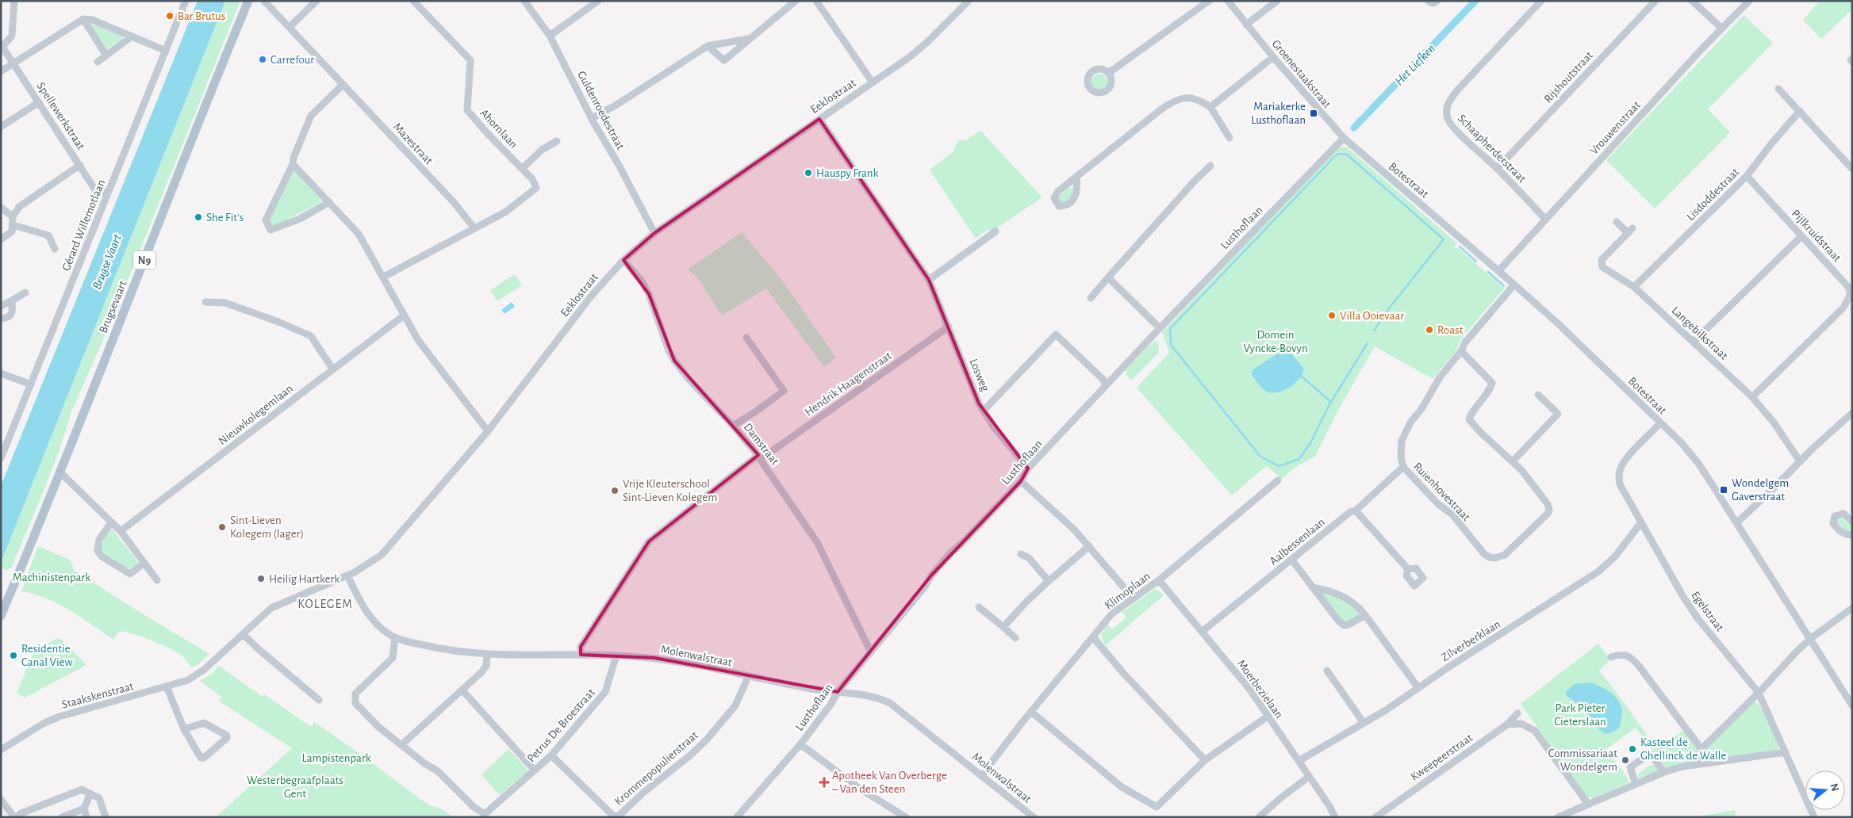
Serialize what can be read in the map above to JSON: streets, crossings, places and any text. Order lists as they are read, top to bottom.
{
  "streets": {
    "main road": ["N9", "Brugsevaart"],
    "street": [
      "Groenestaakstraat",
      "Rijshoutstraat",
      "Eeklostraat",
      "Guldenroedestraat",
      "Spellewerkstraat",
      "Vrouwenstraat",
      "Ahornlaan",
      "Mazestraat",
      "Schaapherderstraat",
      "Botestraat",
      "Lisdoddestraat",
      "Gérard Willemotlaan",
      "Lusthoflaan",
      "Pijlkruidstraat",
      "Langebilkstraat",
      "Losweg",
      "Hendrik Haagenstraat",
      "Nieuwkolegemlaan",
      "Damstraat",
      "Ruienhovestraat",
      "Aalbessenlaan",
      "Klimoplaan",
      "Egelstraat",
      "Zilverberklaan",
      "Molenwalstraat",
      "Moerbezielaan",
      "Staakskenstraat",
      "Petrus De Broestraat",
      "Kweepeerstraat",
      "Krommepopulierstraat"
    ]
  },
  "crossings": [
    ["Groenestaakstraat", "Botestraat"],
    ["Groenestaakstraat", "Lusthoflaan"],
    ["Rijshoutstraat", "Schaapherderstraat"],
    ["Eeklostraat", "Guldenroedestraat"],
    ["Eeklostraat", "Losweg"],
    ["Eeklostraat", "Damstraat"],
    ["Eeklostraat", "Molenwalstraat"],
    ["Eeklostraat", "Staakskenstraat"],
    ["Spellewerkstraat", "Gérard Willemotlaan"],
    ["Vrouwenstraat", "Schaapherderstraat"],
    ["Vrouwenstraat", "Botestraat"],
    ["Ahornlaan", "Mazestraat"],
    ["Botestraat", "Ruienhovestraat"],
    ["Botestraat", "Egelstraat"],
    ["Lisdoddestraat", "Pijlkruidstraat"],
    ["Lisdoddestraat", "Langebilkstraat"],
    ["Lusthoflaan", "Losweg"],
    ["Lusthoflaan", "Damstraat"],
    ["Lusthoflaan", "Molenwalstraat"],
    ["Pijlkruidstraat", "Langebilkstraat"],
    ["Losweg", "Hendrik Haagenstraat"],
    ["Hendrik Haagenstraat", "Damstraat"],
    ["Hendrik Haagenstraat", "Molenwalstraat"],
    ["Ruienhovestraat", "Aalbessenlaan"],
    ["Aalbessenlaan", "Moerbezielaan"],
    ["Klimoplaan", "Molenwalstraat"],
    ["Klimoplaan", "Moerbezielaan"],
    ["Egelstraat", "Zilverberklaan"],
    ["Zilverberklaan", "Moerbezielaan"],
    ["Molenwalstraat", "Petrus De Broestraat"],
    ["Molenwalstraat", "Krommepopulierstraat"]
  ],
  "districts": ["KOLEGEM"],
  "water": ["Het Liefken", "Brugse Vaart"],
  "parks": [
    "Domein Vyncke-Bovyn",
    "Machinistenpark",
    "Park Pieter Cieterslaan",
    "Lampistenpark",
    "Westerbegraafplaats Gent"
  ],
  "places": {
    "other": [
      "Bar Brutus",
      "Carrefour",
      "Hauspy Frank",
      "She Fit's",
      "Villa Ooievaar",
      "Roast",
      "Vrije Kleuterschool Sint-Lieven Kolegem",
      "Sint-Lieven Kolegem (lager)",
      "Heilig Hartkerk",
      "Residentie Canal View",
      "Kasteel de Ghellinck de Walle",
      "Commissariaat Wondelgem"
    ],
    "transit": ["Mariakerke Lusthoflaan", "Wondelgem Gaverstraat"],
    "health": ["Apotheek Van Overberge – Van den Steen"]
  },
  "north": "right"
}
